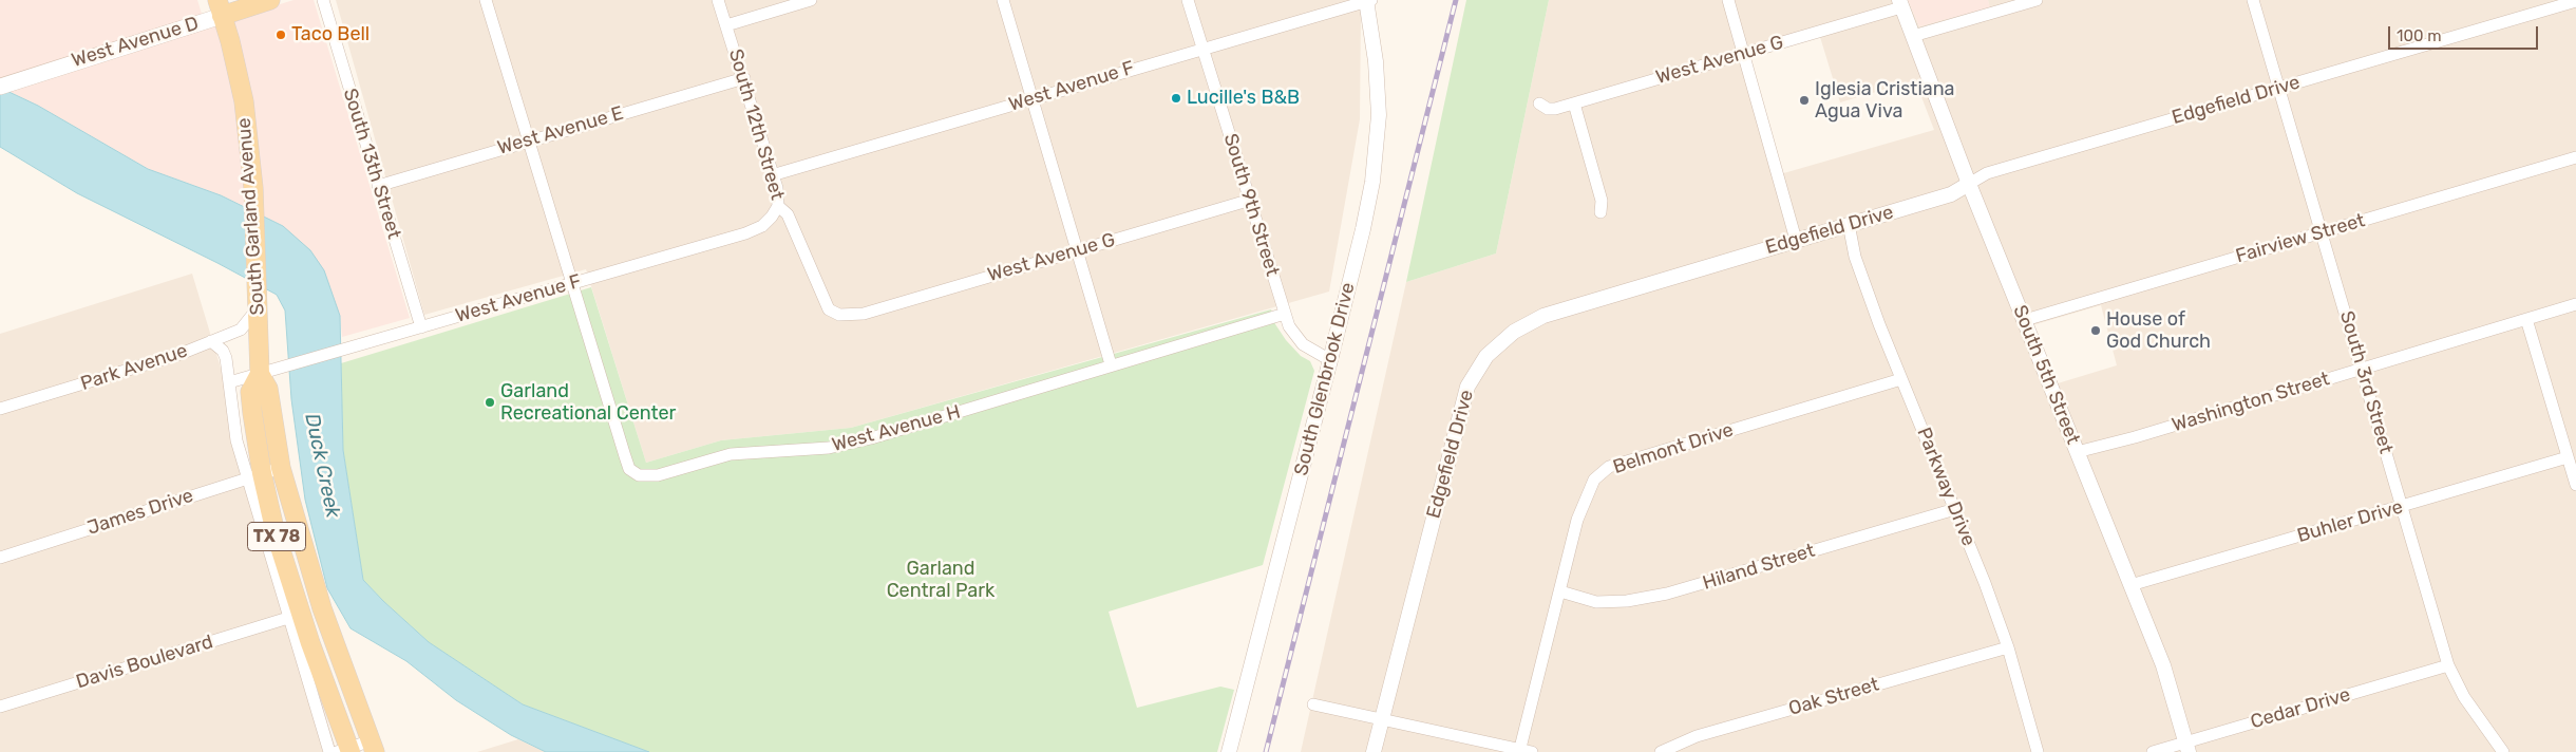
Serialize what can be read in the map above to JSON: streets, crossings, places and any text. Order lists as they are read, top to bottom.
{
  "streets": {
    "main road": ["West Avenue D", "South Garland Avenue", "TX 78"],
    "street": [
      "West Avenue G",
      "West Avenue F",
      "Edgefield Drive",
      "South 12th Street",
      "West Avenue E",
      "South 13th Street",
      "South 9th Street",
      "Fairview Street",
      "Park Avenue",
      "South 5th Street",
      "South Glenbrook Drive",
      "South 3rd Street",
      "Washington Street",
      "West Avenue H",
      "Belmont Drive",
      "Parkway Drive",
      "James Drive",
      "Buhler Drive",
      "Hiland Street",
      "Davis Boulevard",
      "Oak Street",
      "Cedar Drive"
    ]
  },
  "crossings": [
    ["West Avenue D", "South Garland Avenue"],
    ["West Avenue G", "South 12th Street"],
    ["West Avenue G", "South 9th Street"],
    ["West Avenue G", "South 5th Street"],
    ["West Avenue F", "South 12th Street"],
    ["West Avenue F", "South 13th Street"],
    ["West Avenue F", "South 9th Street"],
    ["West Avenue F", "South Garland Avenue"],
    ["West Avenue F", "South Glenbrook Drive"],
    ["West Avenue F", "West Avenue H"],
    ["Edgefield Drive", "South 5th Street"],
    ["Edgefield Drive", "South 3rd Street"],
    ["Edgefield Drive", "Parkway Drive"],
    ["South 12th Street", "West Avenue E"],
    ["West Avenue E", "South 13th Street"],
    ["West Avenue E", "West Avenue H"],
    ["South 9th Street", "South Glenbrook Drive"],
    ["South 9th Street", "West Avenue H"],
    ["South Garland Avenue", "Park Avenue"],
    ["South Garland Avenue", "James Drive"],
    ["Fairview Street", "South 5th Street"],
    ["Fairview Street", "South 3rd Street"],
    ["South 5th Street", "Washington Street"],
    ["South 5th Street", "Buhler Drive"],
    ["South 5th Street", "Cedar Drive"],
    ["South 3rd Street", "Washington Street"],
    ["South 3rd Street", "Buhler Drive"],
    ["South 3rd Street", "Cedar Drive"],
    ["Belmont Drive", "Parkway Drive"],
    ["Belmont Drive", "Hiland Street"],
    ["Parkway Drive", "Hiland Street"],
    ["Parkway Drive", "Oak Street"]
  ],
  "water": ["Duck Creek"],
  "parks": ["Garland Central Park"],
  "places": [
    "Taco Bell",
    "Lucille's B&B",
    "Iglesia Cristiana Agua Viva",
    "House of God Church",
    "Garland Recreational Center"
  ],
  "scale_bar": "100 m"
}
